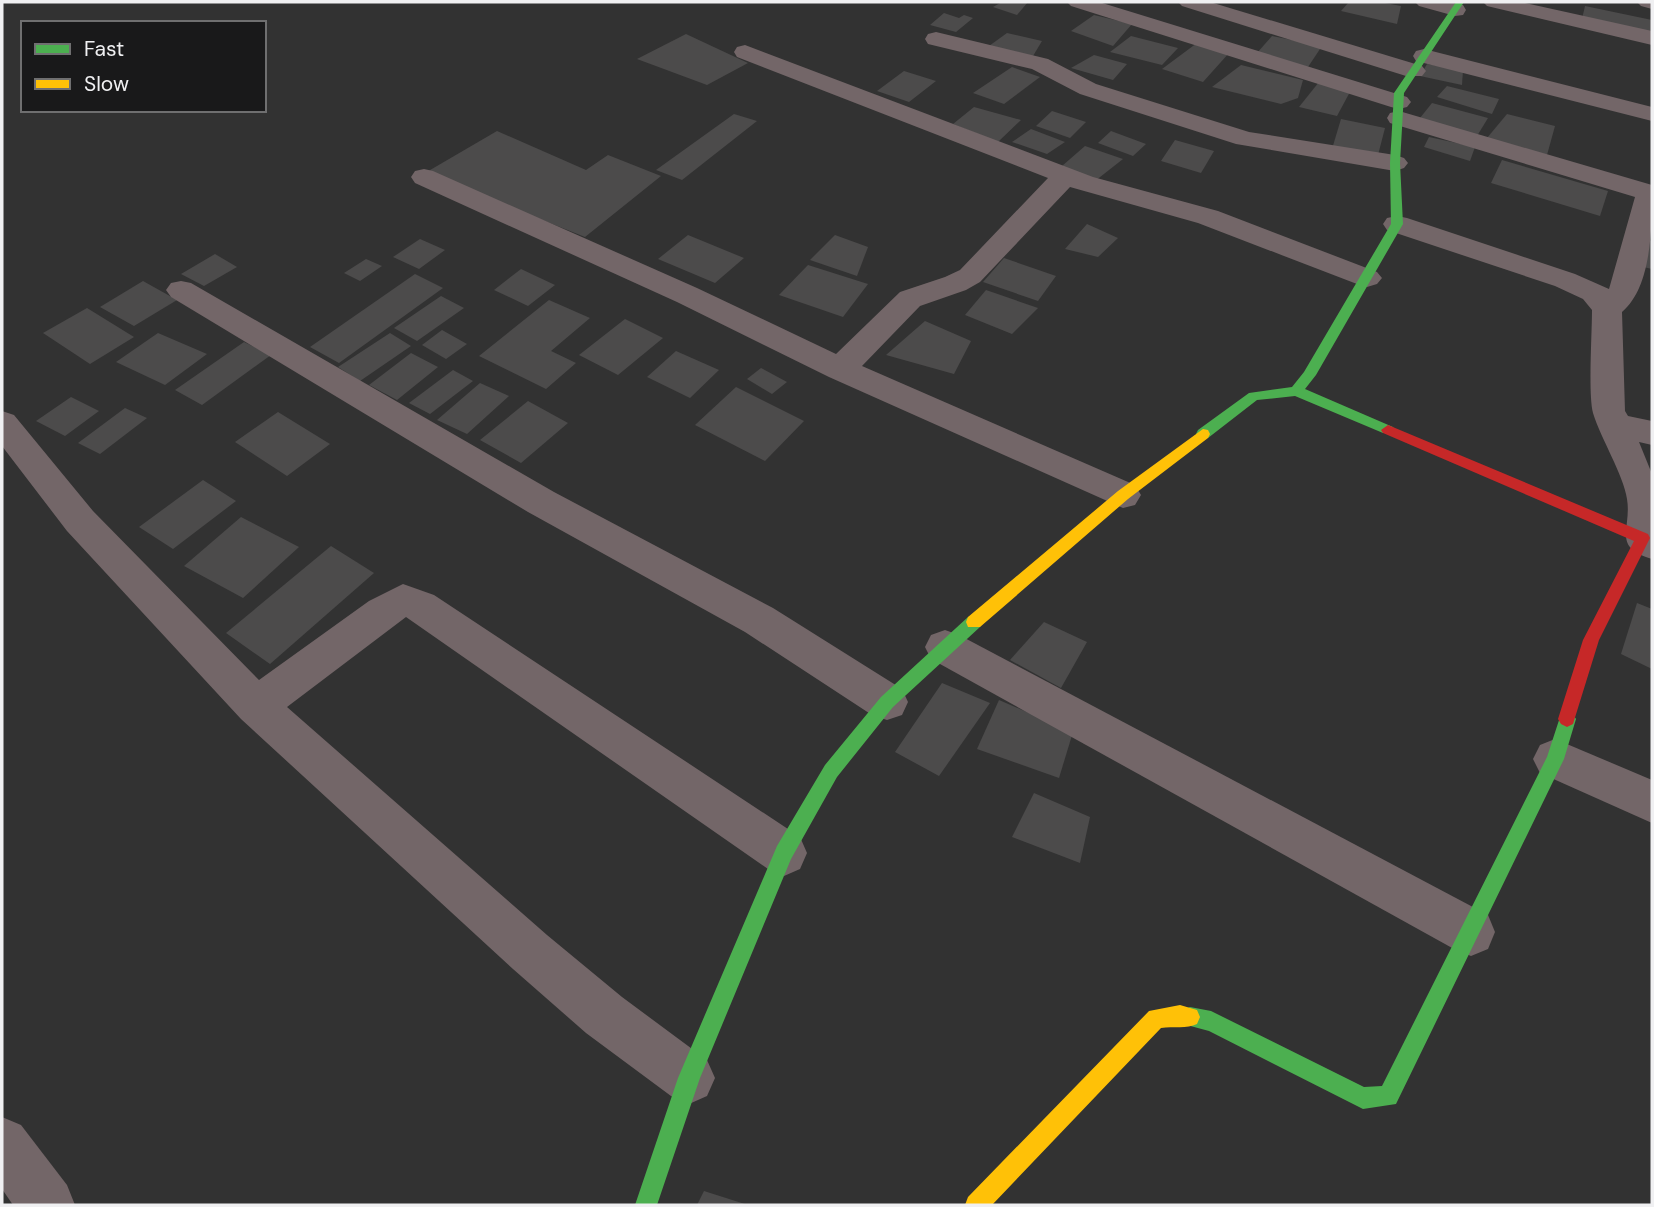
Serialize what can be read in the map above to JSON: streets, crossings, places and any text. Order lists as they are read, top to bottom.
{
  "legend": ["Fast", "Slow"]
}
